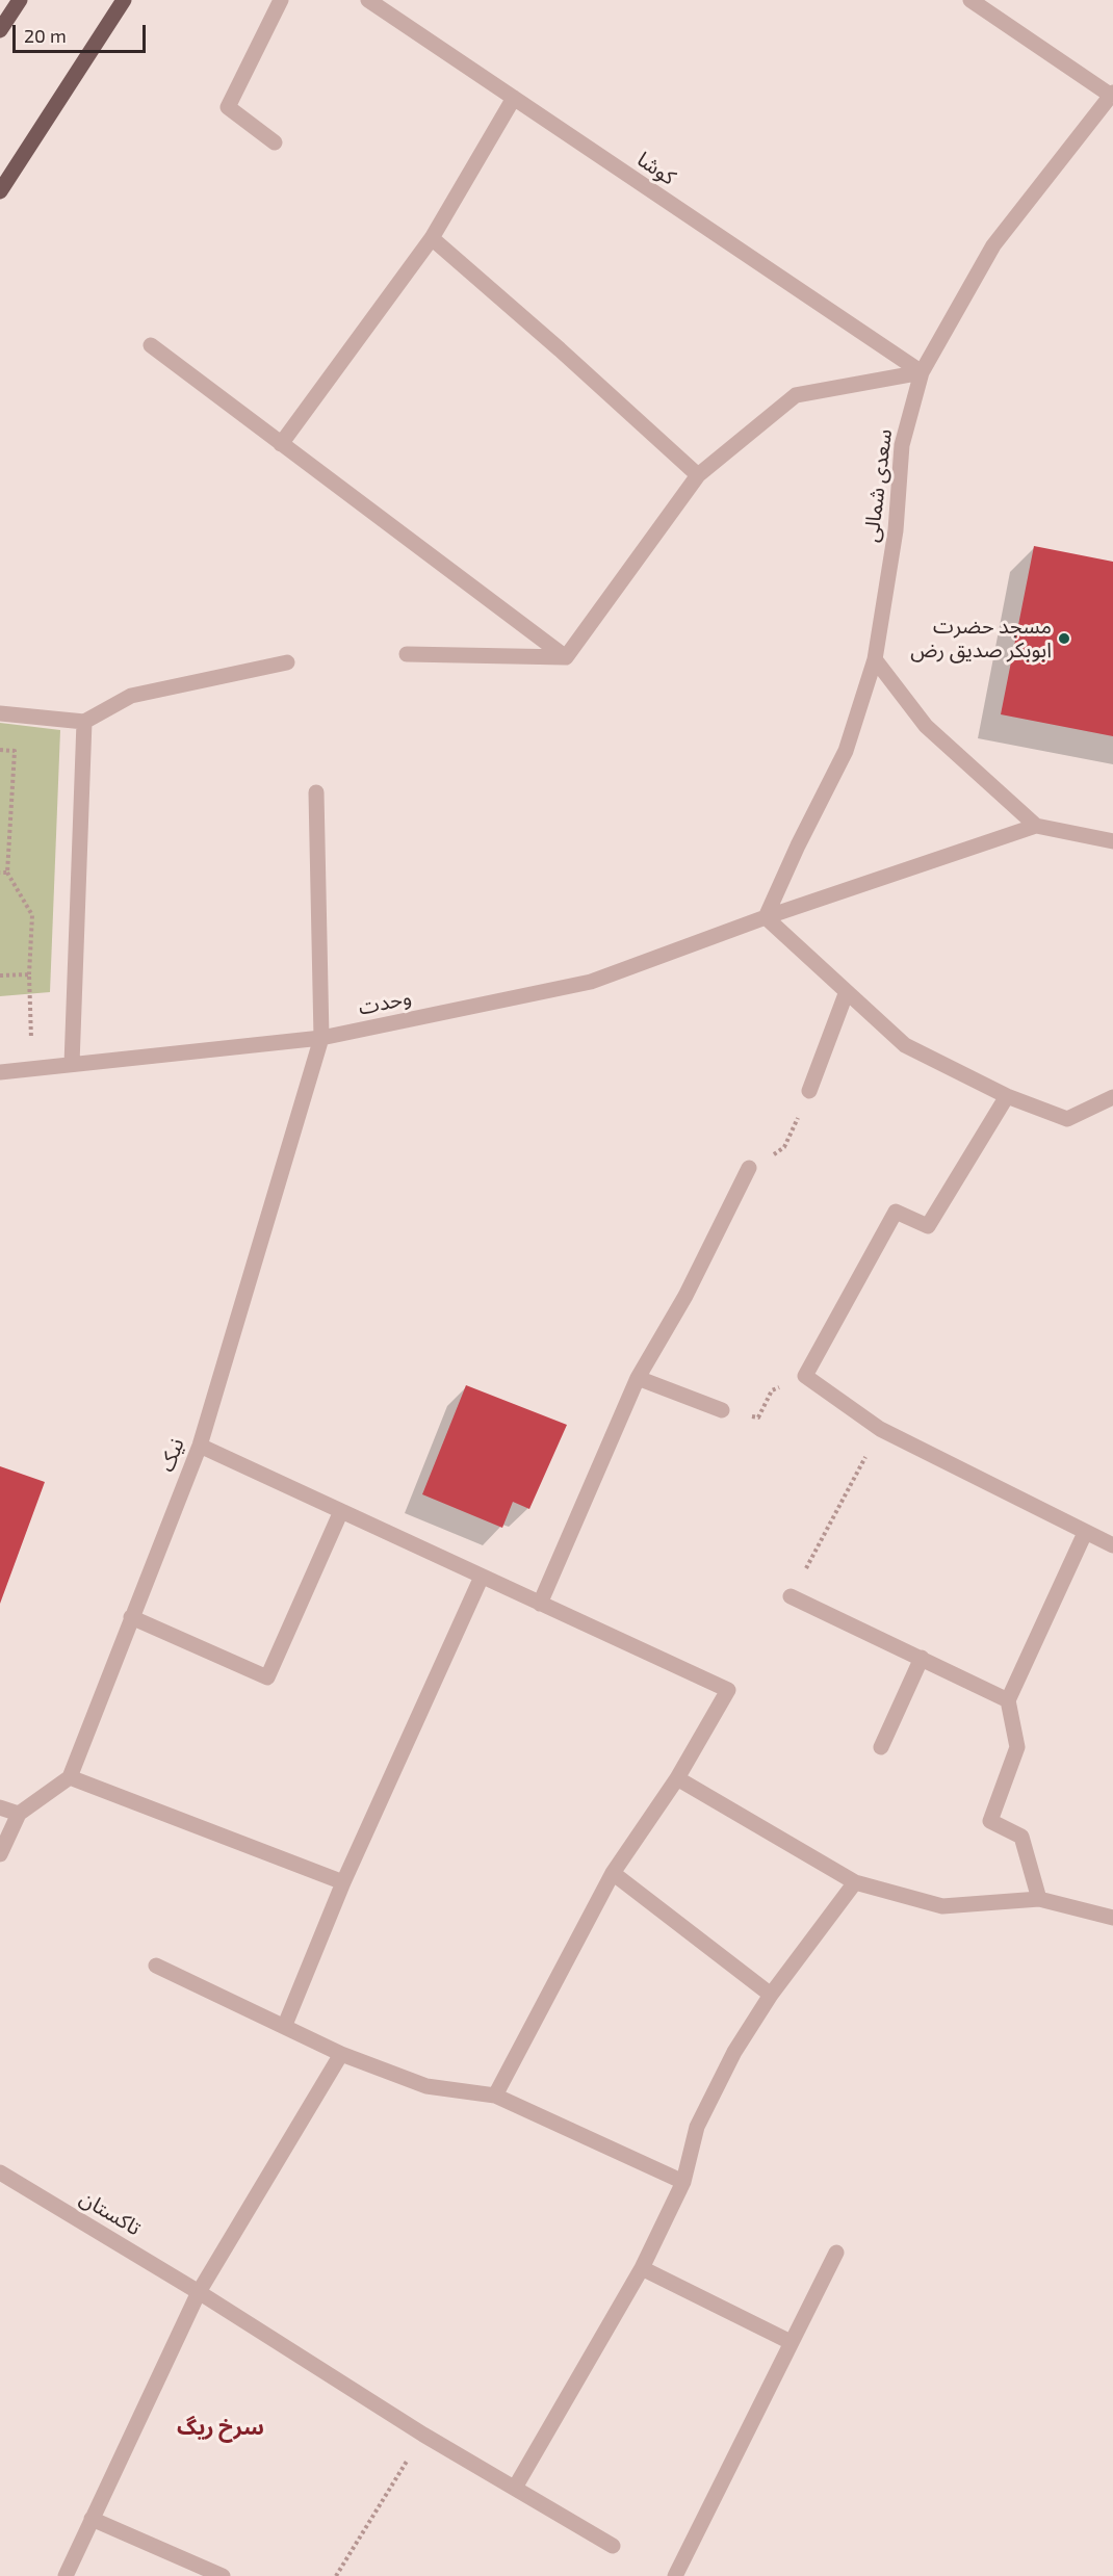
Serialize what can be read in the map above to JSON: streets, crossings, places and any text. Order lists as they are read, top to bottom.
{
  "streets": {
    "street": [
      "کوشا",
      "سعدی شمالی",
      "وحدت",
      "نیک",
      "تاکستان"
    ]
  },
  "crossings": [
    ["کوشا", "سعدی شمالی"],
    ["سعدی شمالی", "وحدت"],
    ["وحدت", "نیک"]
  ],
  "districts": ["سرخ ریگ"],
  "places": ["مسجد حضرت ابوبکر صدیق رض"],
  "scale_bar": "20 m"
}
